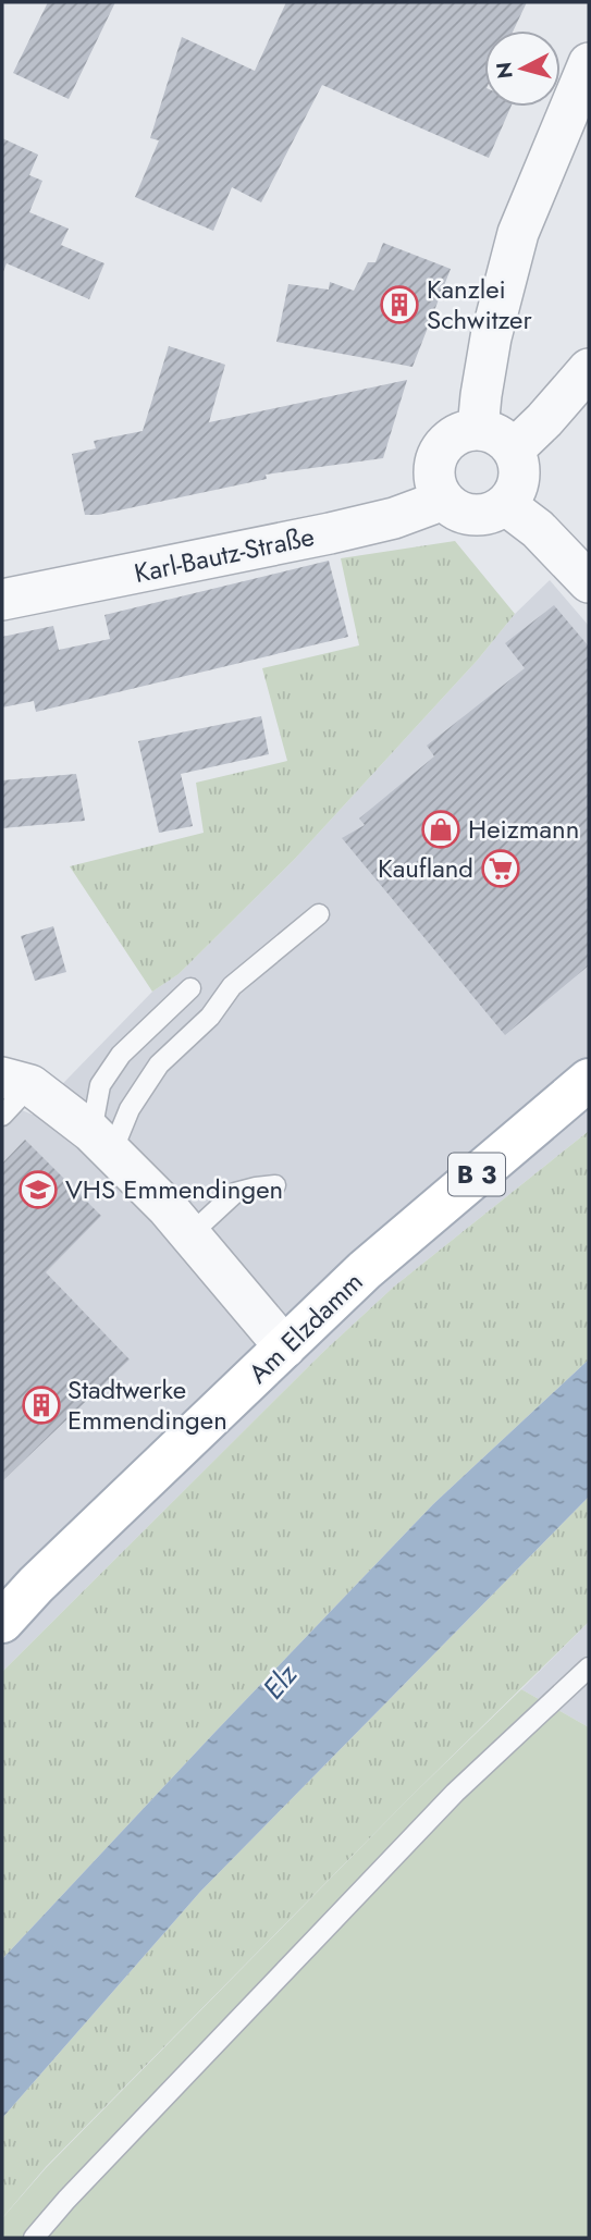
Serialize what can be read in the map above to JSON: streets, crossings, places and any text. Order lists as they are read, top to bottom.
{
  "streets": {
    "main road": ["B 3", "Am Elzdamm"],
    "street": ["Karl-Bautz-Straße"]
  },
  "water": ["Elz"],
  "places": {
    "building": ["Kanzlei Schwitzer", "Stadtwerke Emmendingen"],
    "shop": ["Heizmann"],
    "supermarket": ["Kaufland"],
    "school or university": ["VHS Emmendingen"]
  },
  "north": "left"
}
